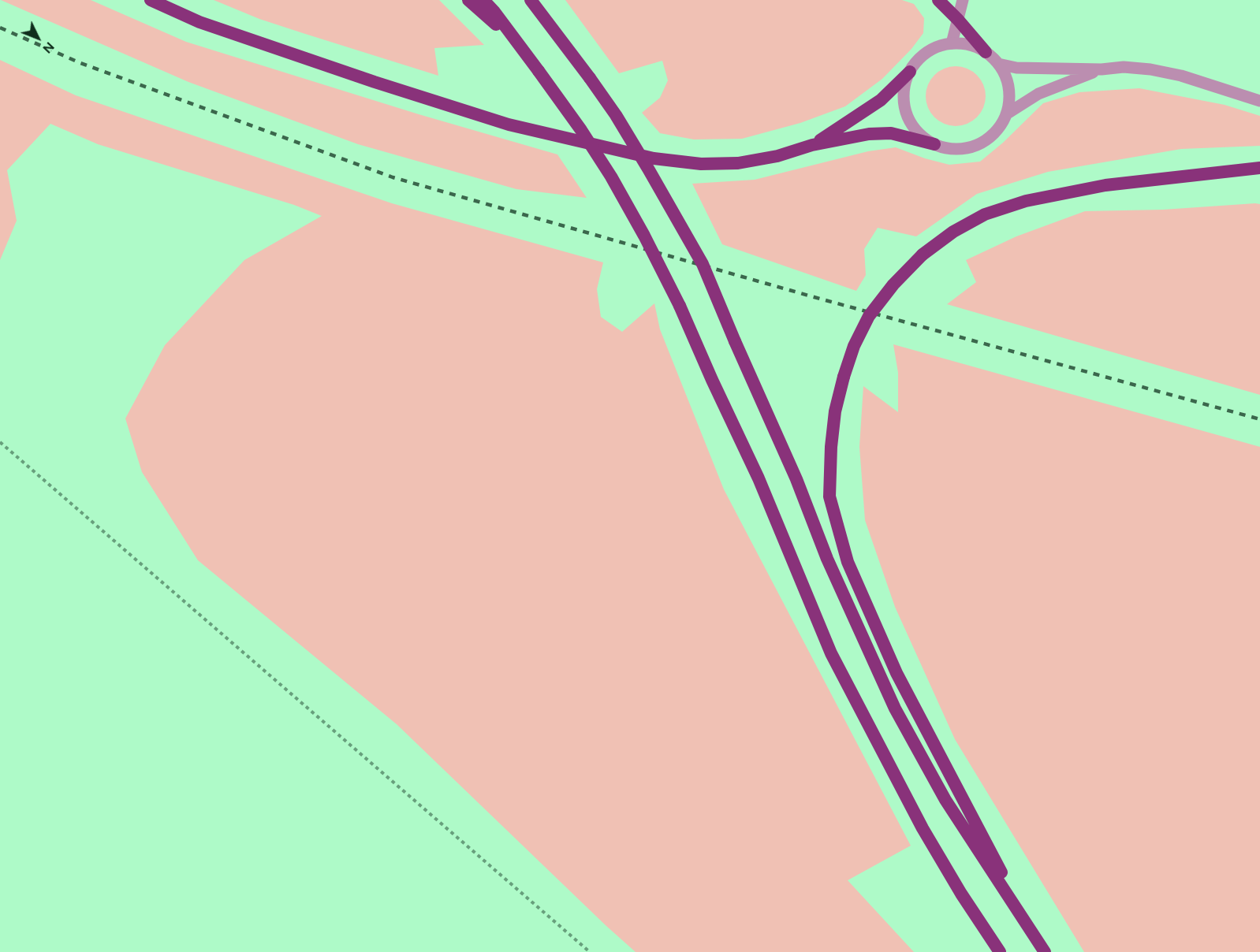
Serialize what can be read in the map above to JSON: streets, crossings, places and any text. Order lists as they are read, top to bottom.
{
  "north": "bottom right"
}
